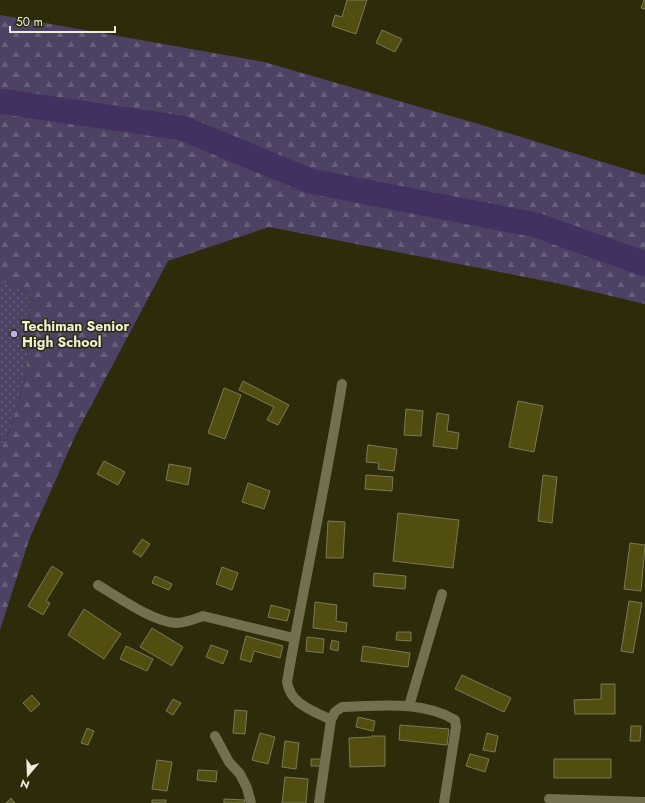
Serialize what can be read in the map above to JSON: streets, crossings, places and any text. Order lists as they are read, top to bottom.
{
  "places": ["Techiman Senior High School"],
  "scale_bar": "50 m",
  "north": "bottom"
}
